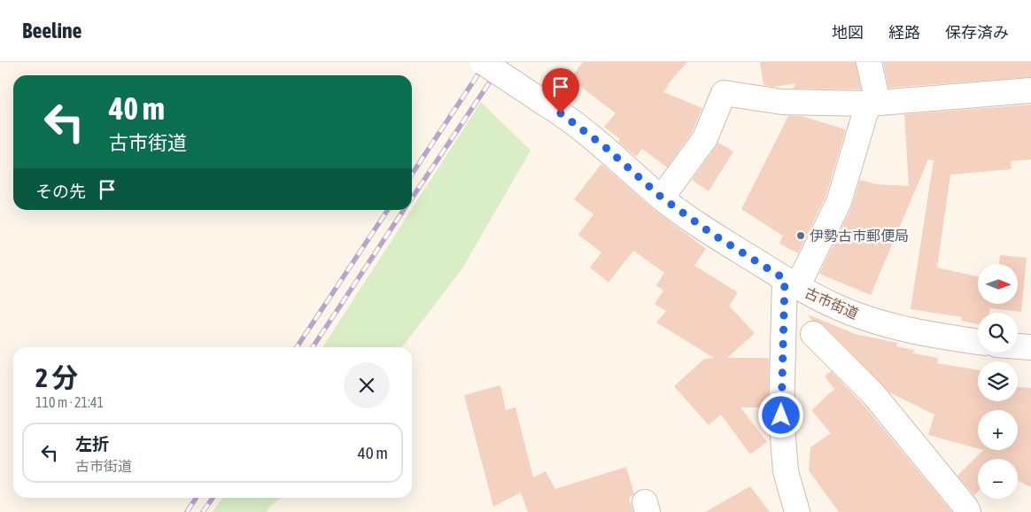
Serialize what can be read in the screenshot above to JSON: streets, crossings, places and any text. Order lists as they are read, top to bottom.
{
  "streets": {
    "street": ["古市街道"]
  },
  "places": ["伊勢古市郵便局"],
  "north": "right",
  "page": {
    "header": "Beeline",
    "nav": ["地図", "経路", "保存済み"],
    "turn": ["40 m", "古市街道"],
    "then": "その先",
    "map_buttons": ["+", "−"],
    "heading": ["2 分", "110 m · 21:41"],
    "list": [
      {
        "name": "左折",
        "note": "古市街道",
        "value": "40 m"
      }
    ]
  }
}
